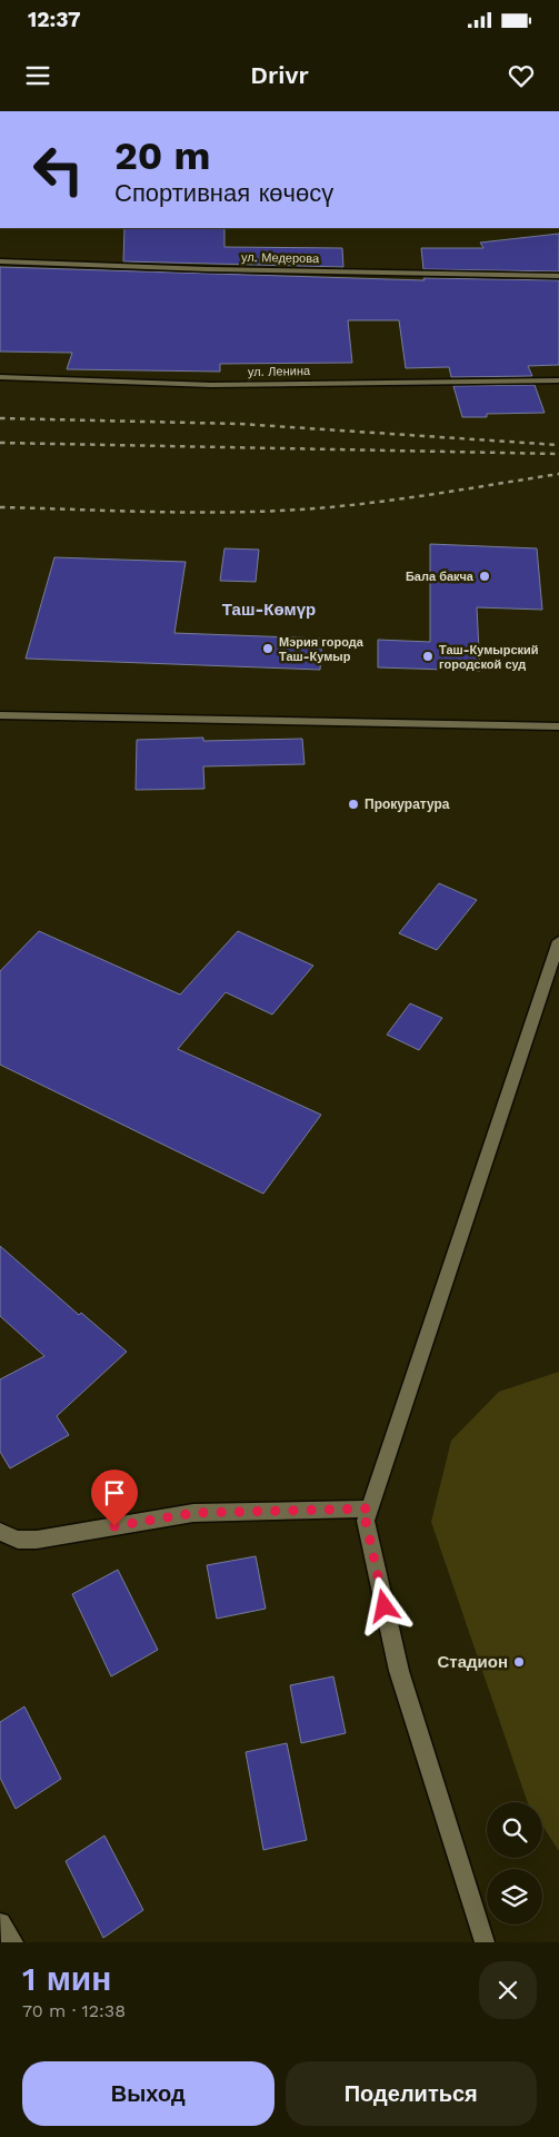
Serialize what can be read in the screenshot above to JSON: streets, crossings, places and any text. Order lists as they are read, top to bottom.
{
  "streets": {
    "street": ["ул. Медерова", "ул. Ленина"]
  },
  "districts": ["Таш-Көмүр"],
  "places": [
    "Бала бакча",
    "Мэрия города Таш-Кумыр",
    "Таш-Кумырский городской суд",
    "Прокуратура",
    "Стадион"
  ],
  "page": {
    "status": "12:37",
    "header": "Drivr",
    "turn": ["20 m", "Спортивная көчөсү"],
    "heading": ["1 мин", "70 m · 12:38"],
    "buttons": ["Выход", "Поделиться"]
  }
}
